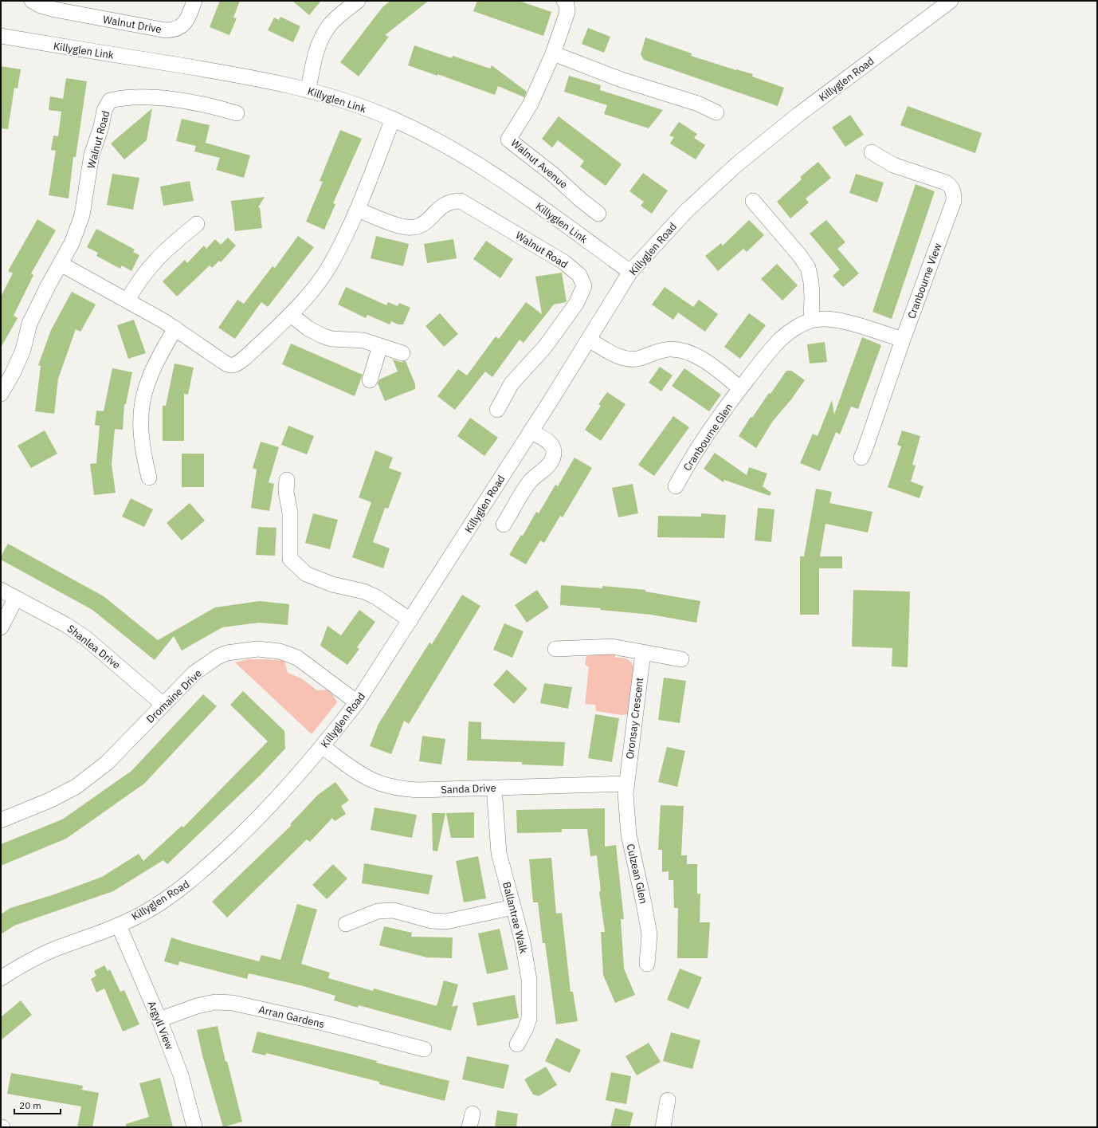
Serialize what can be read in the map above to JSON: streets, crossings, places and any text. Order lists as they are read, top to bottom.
{
  "streets": {
    "street": [
      "Walnut Drive",
      "Killyglen Link",
      "Killyglen Road",
      "Walnut Road",
      "Walnut Avenue",
      "Cranbourne View",
      "Cranbourne Glen",
      "Shanlea Drive",
      "Dromaine Drive",
      "Oronsay Crescent",
      "Sanda Drive",
      "Culzean Glen",
      "Ballantrae Walk",
      "Arran Gardens",
      "Argyll View"
    ]
  },
  "crossings": [
    ["Killyglen Link", "Killyglen Road"],
    ["Killyglen Road", "Dromaine Drive"],
    ["Killyglen Road", "Sanda Drive"],
    ["Killyglen Road", "Argyll View"],
    ["Cranbourne View", "Cranbourne Glen"],
    ["Shanlea Drive", "Dromaine Drive"],
    ["Oronsay Crescent", "Sanda Drive"],
    ["Oronsay Crescent", "Culzean Glen"],
    ["Sanda Drive", "Culzean Glen"],
    ["Sanda Drive", "Ballantrae Walk"],
    ["Arran Gardens", "Argyll View"]
  ],
  "scale_bar": "20 m"
}
